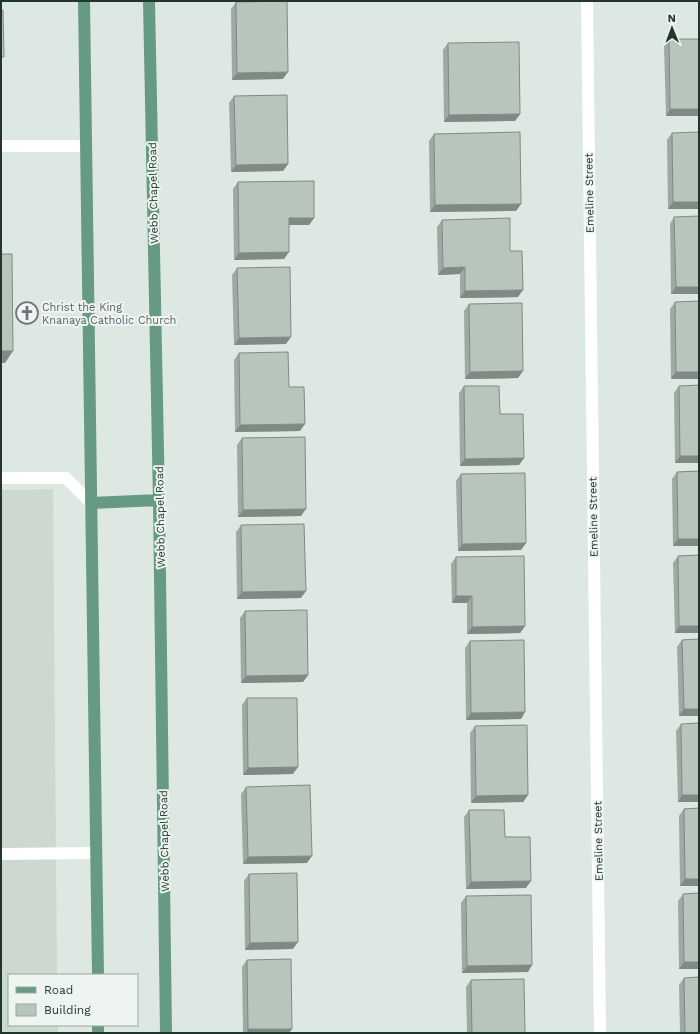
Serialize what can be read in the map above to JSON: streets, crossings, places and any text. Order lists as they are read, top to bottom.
{
  "streets": {
    "main road": ["Webb Chapel Road"],
    "street": ["Emeline Street"]
  },
  "places": {
    "church": ["Christ the King Knanaya Catholic Church"]
  },
  "legend": ["Road", "Building"],
  "north": "top"
}
